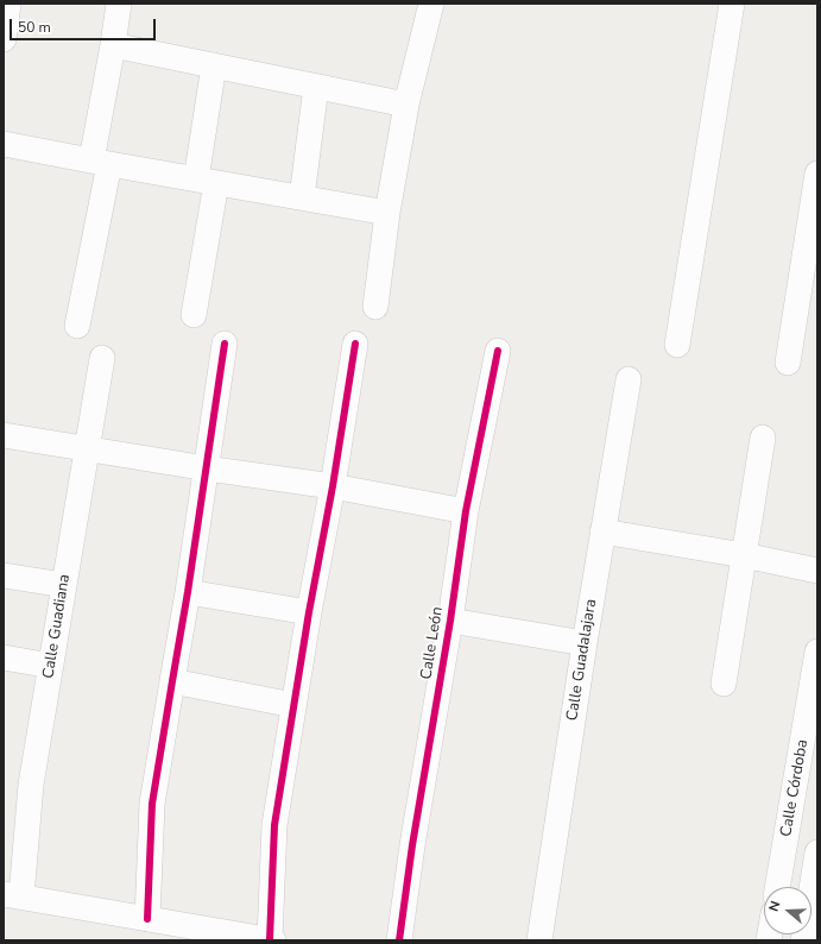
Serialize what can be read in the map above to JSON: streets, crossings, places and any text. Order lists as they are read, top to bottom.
{
  "streets": {
    "street": [
      "Calle Guadiana",
      "Calle León",
      "Calle Guadalajara",
      "Calle Córdoba"
    ]
  },
  "scale_bar": "50 m",
  "north": "left"
}
